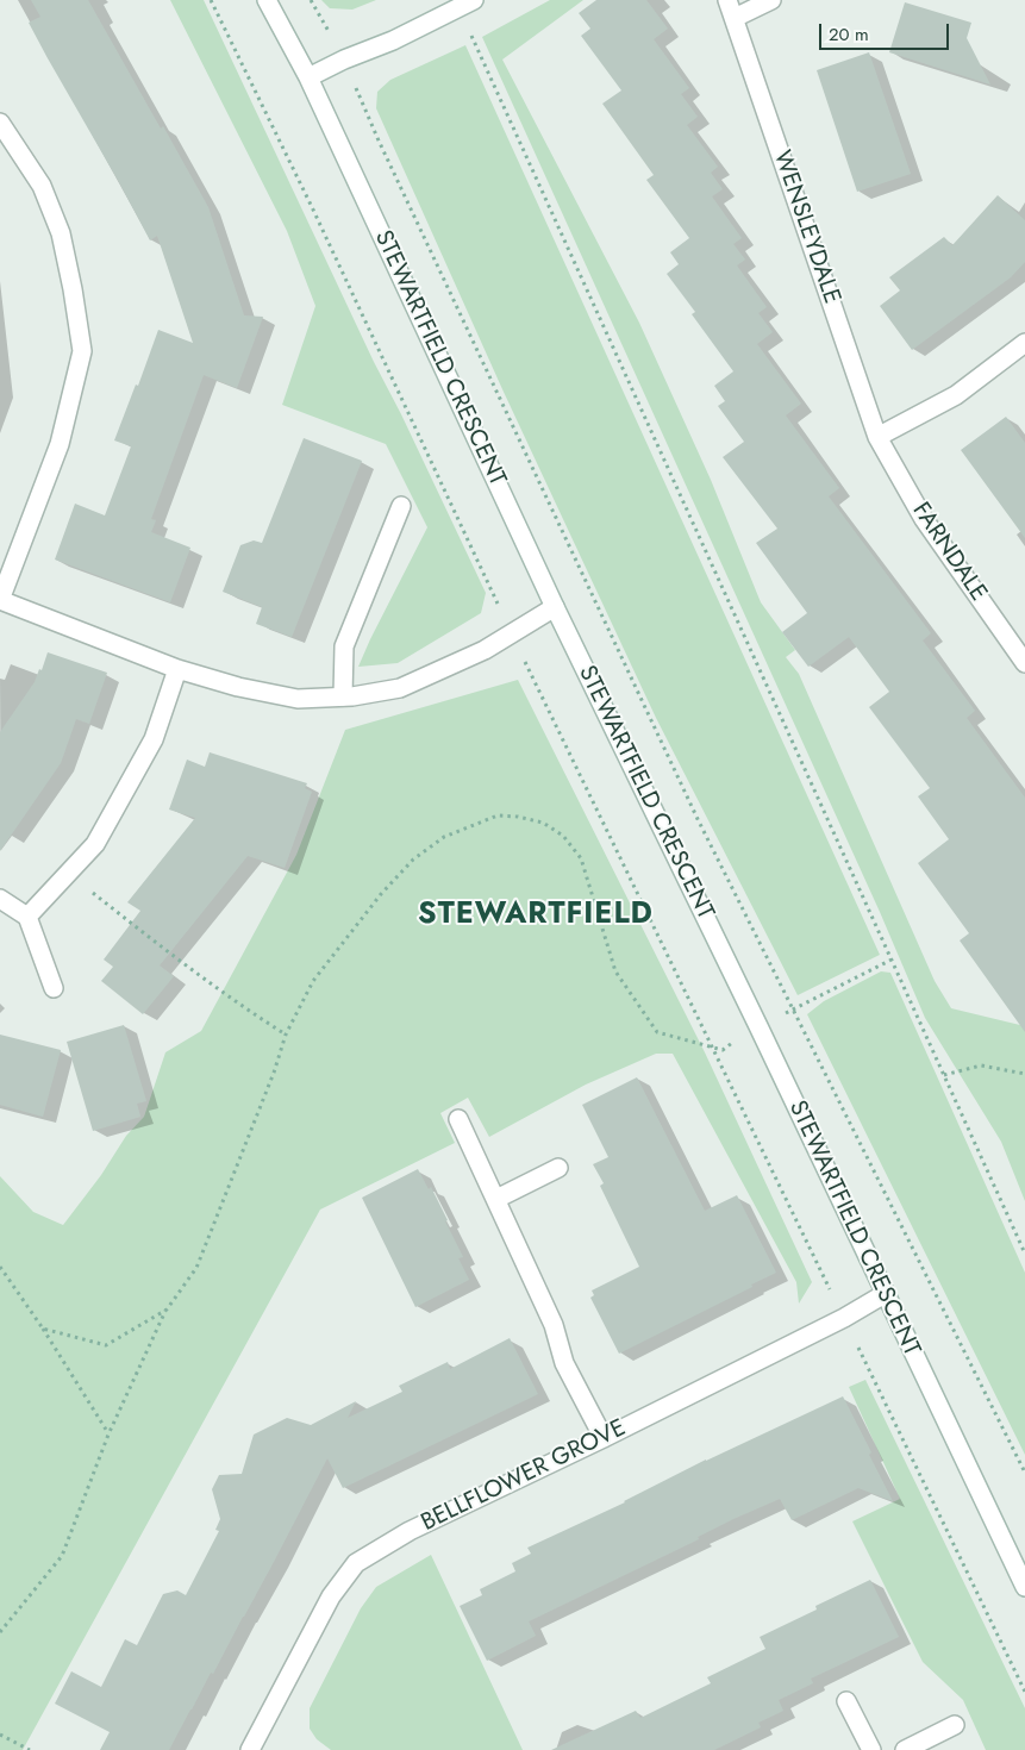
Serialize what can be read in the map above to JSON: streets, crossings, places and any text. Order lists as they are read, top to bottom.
{
  "streets": {
    "street": [
      "WENSLEYDALE",
      "STEWARTFIELD CRESCENT",
      "FARNDALE",
      "BELLFLOWER GROVE"
    ]
  },
  "crossings": [
    ["WENSLEYDALE", "FARNDALE"],
    ["STEWARTFIELD CRESCENT", "BELLFLOWER GROVE"]
  ],
  "districts": ["STEWARTFIELD"],
  "scale_bar": "20 m"
}
